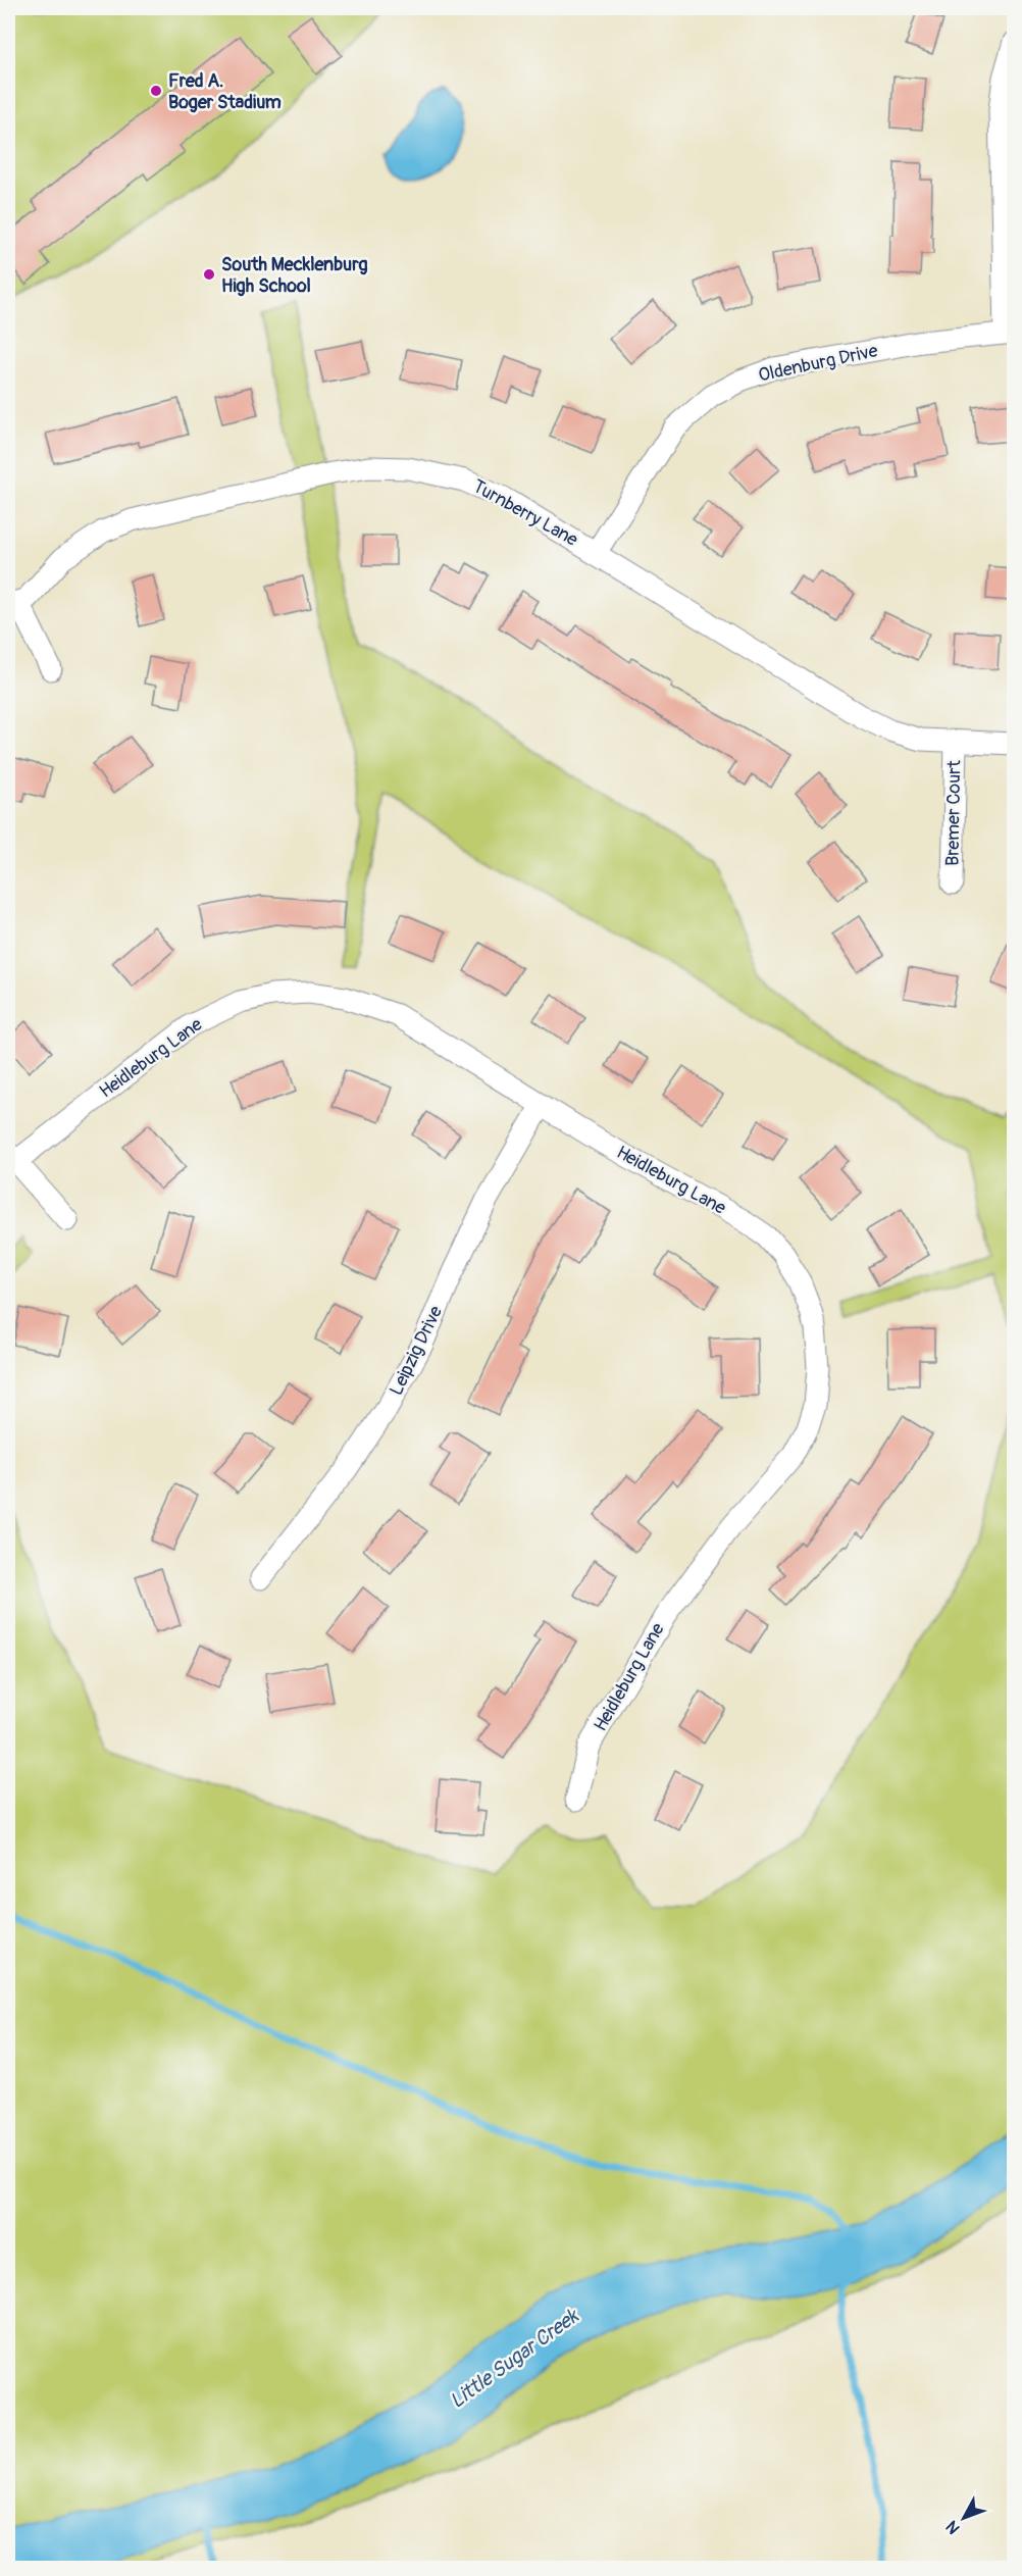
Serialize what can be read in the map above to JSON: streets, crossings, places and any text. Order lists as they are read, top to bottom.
{
  "streets": {
    "street": [
      "Oldenburg Drive",
      "Turnberry Lane",
      "Bremer Court",
      "Heidleburg Lane",
      "Leipzig Drive"
    ]
  },
  "crossings": [
    ["Oldenburg Drive", "Turnberry Lane"],
    ["Turnberry Lane", "Bremer Court"],
    ["Heidleburg Lane", "Leipzig Drive"]
  ],
  "water": ["Little Sugar Creek"],
  "places": ["Fred A. Boger Stadium", "South Mecklenburg High School"],
  "north": "bottom left"
}
